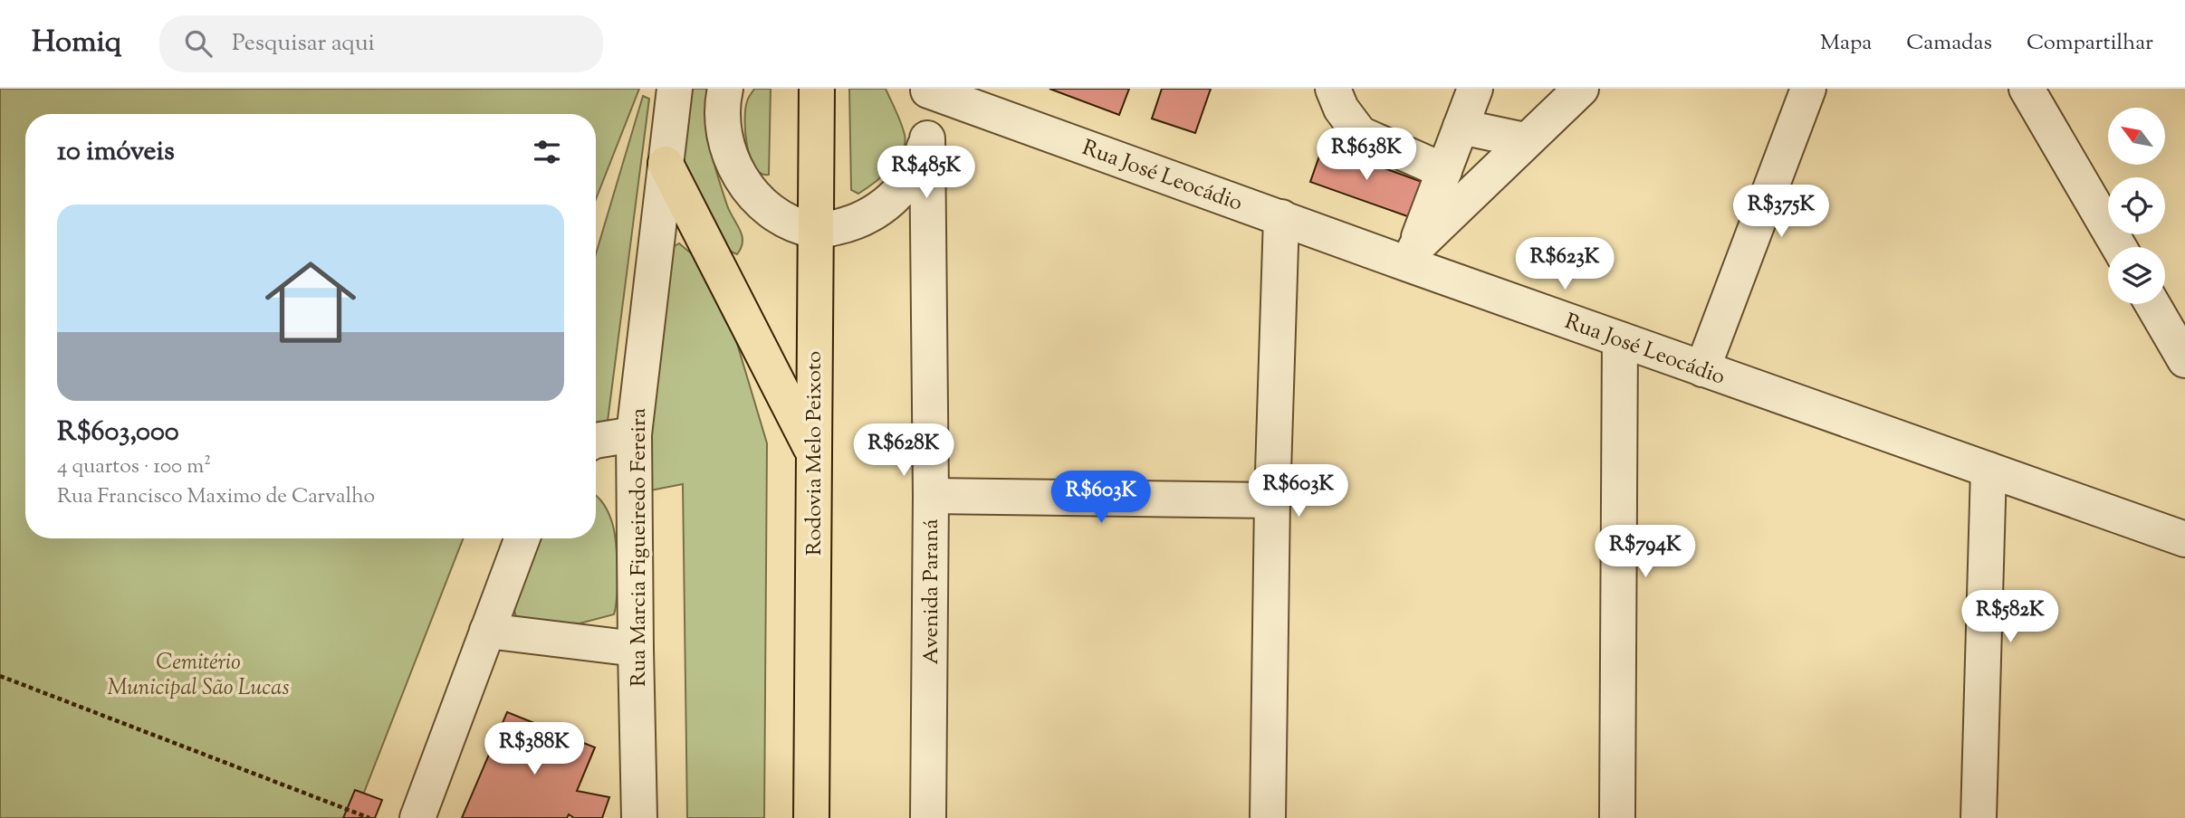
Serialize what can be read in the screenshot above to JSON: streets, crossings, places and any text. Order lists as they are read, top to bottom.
{
  "streets": {
    "main road": ["Rodovia Melo Peixoto"],
    "street": ["Rua José Leocádio", "Rua Marcia Figueiredo Fereira", "Avenida Paraná"]
  },
  "parks": ["Cemitério Municipal São Lucas"],
  "north": "top left",
  "page": {
    "header": "Homiq",
    "search": "Pesquisar aqui",
    "nav": ["Mapa", "Camadas", "Compartilhar"],
    "heading": "10 imóveis",
    "price": [
      "R$638K",
      "R$485K",
      "R$375K",
      "R$623K",
      "R$628K",
      "R$603K",
      "R$603K",
      "R$794K",
      "R$582K",
      "R$388K"
    ],
    "list": [
      {
        "name": "R$603,000",
        "note": "4 quartos · 100 m² · Rua Francisco Maximo de Carvalho"
      }
    ]
  }
}
